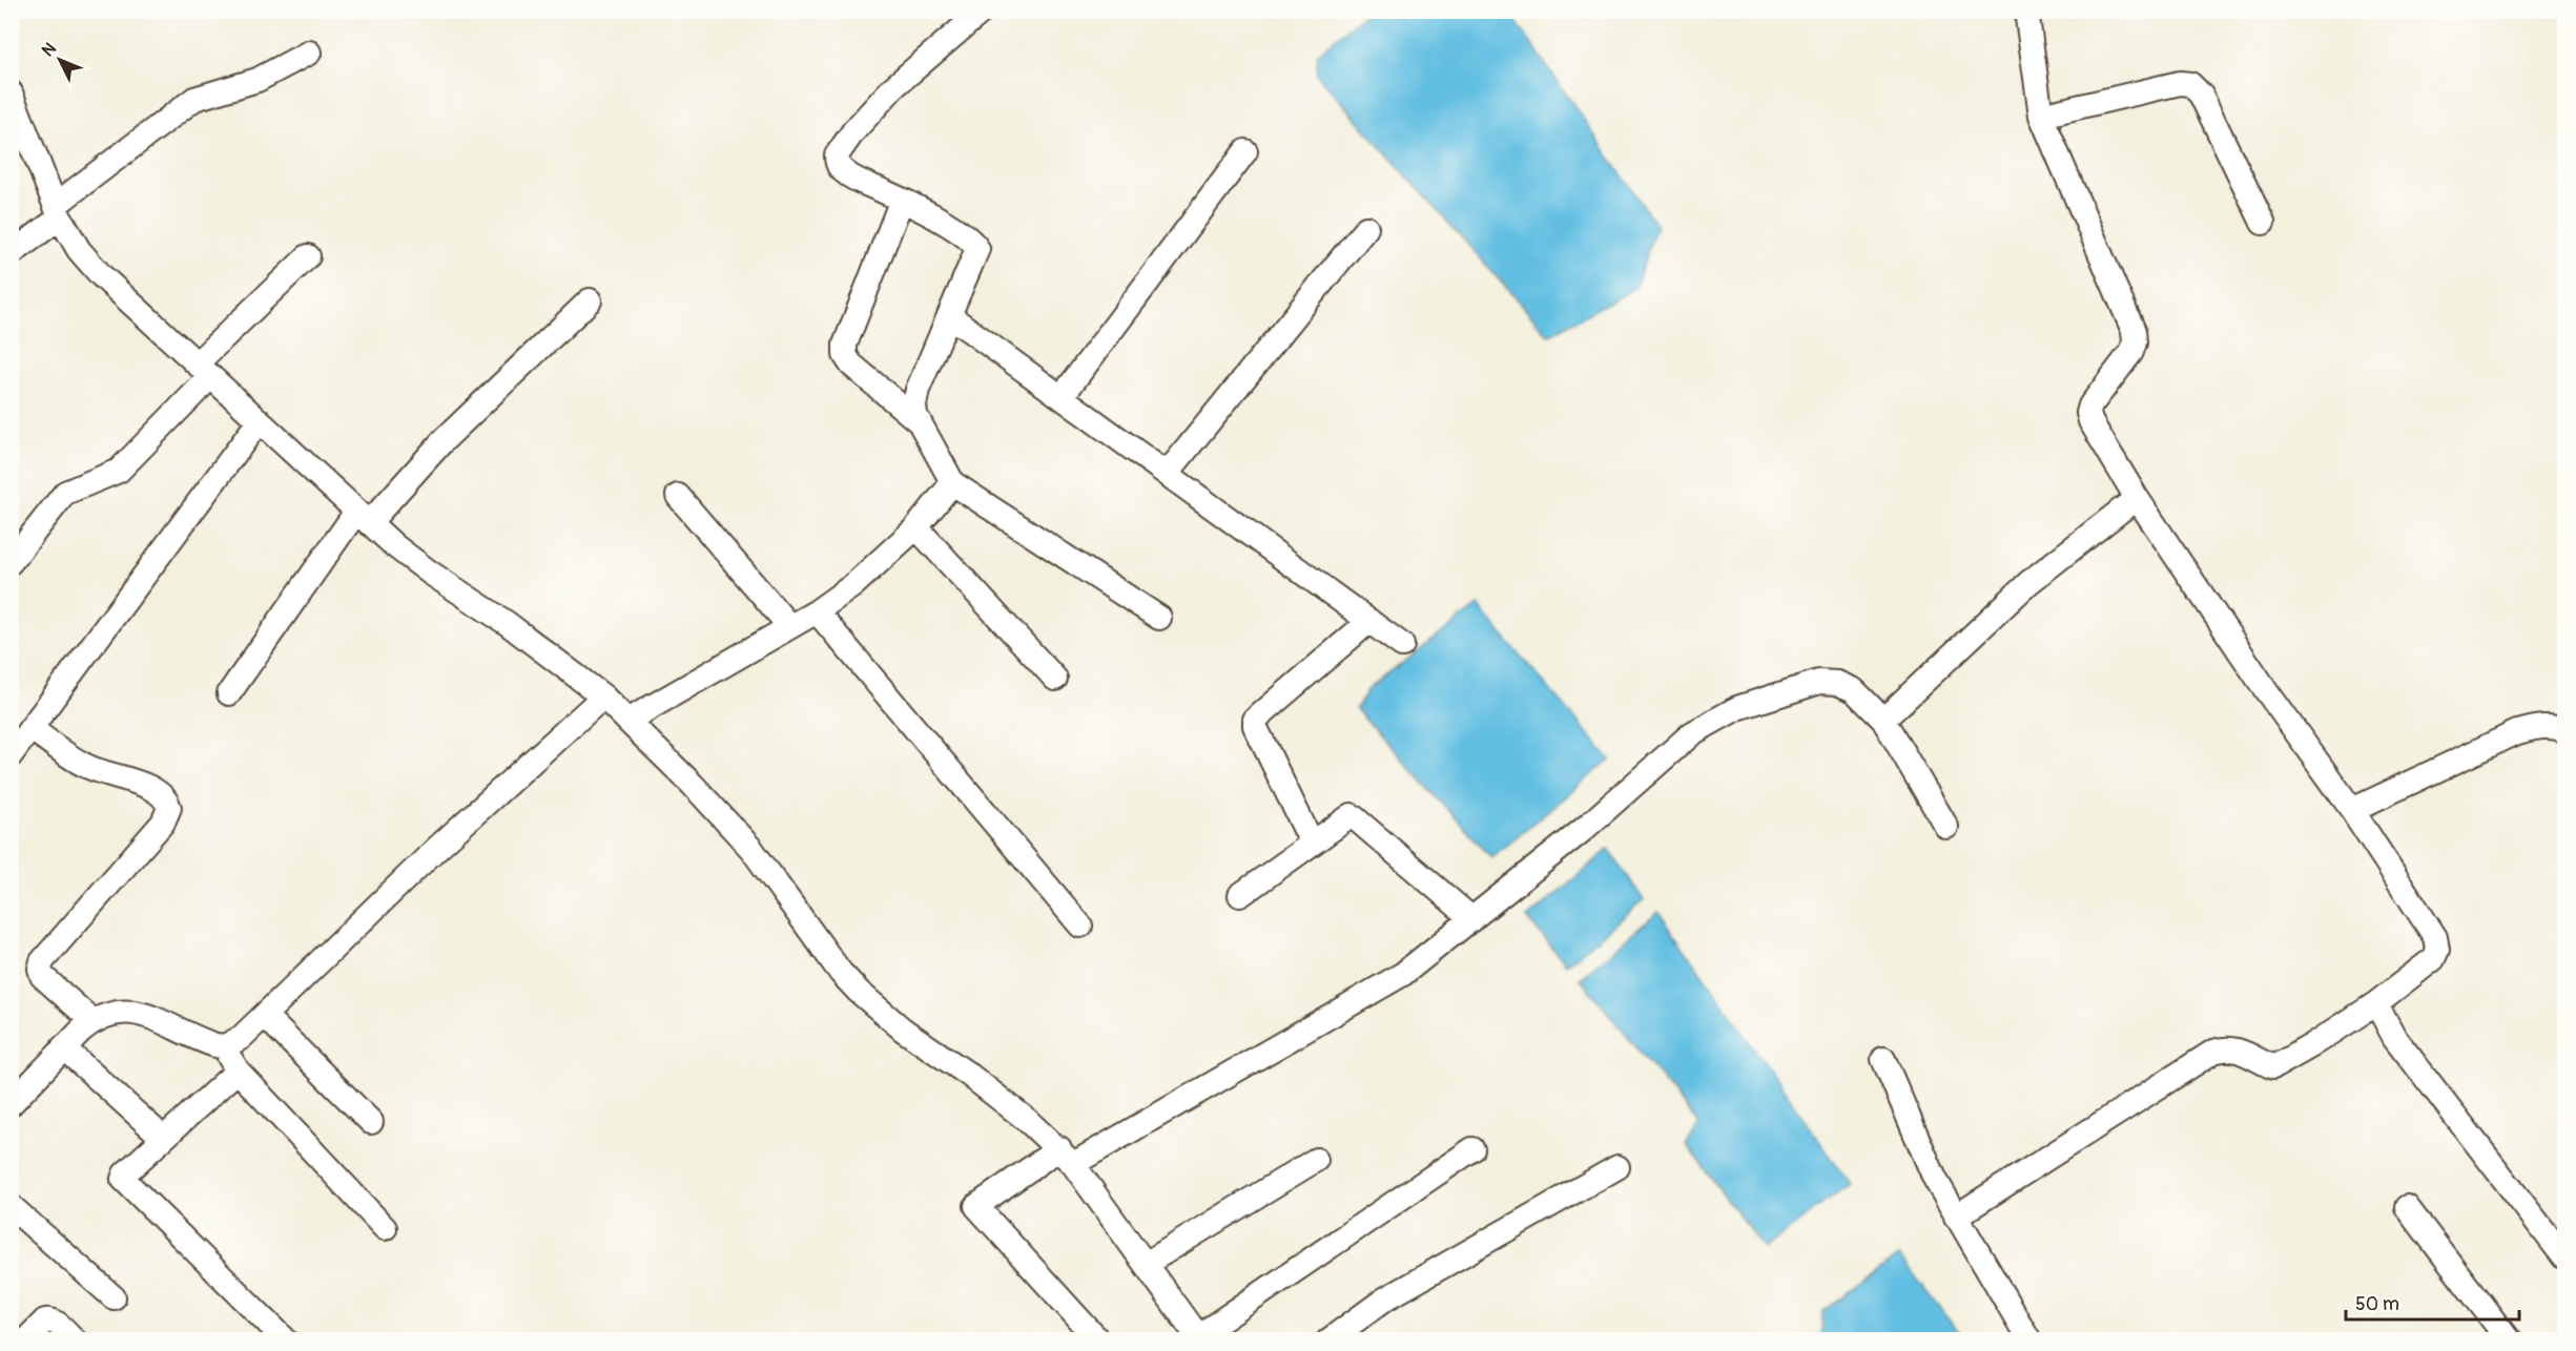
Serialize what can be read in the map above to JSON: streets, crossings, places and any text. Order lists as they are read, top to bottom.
{
  "scale_bar": "50 m",
  "north": "top left"
}
